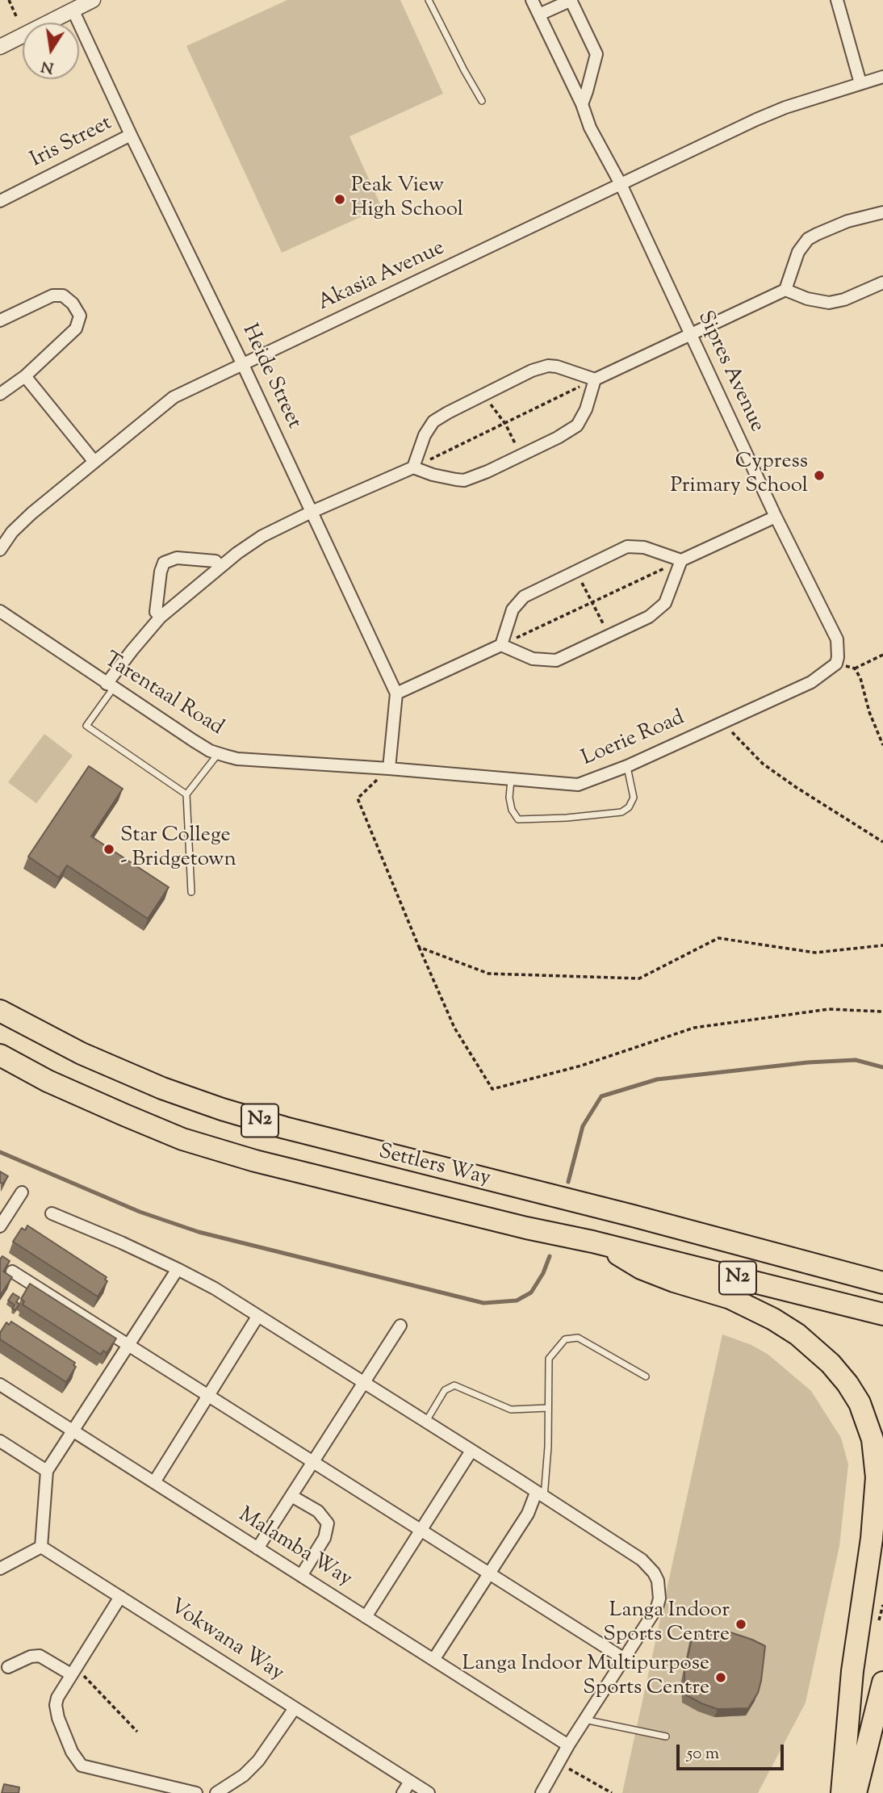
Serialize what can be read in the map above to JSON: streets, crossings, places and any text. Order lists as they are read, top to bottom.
{
  "streets": {
    "highway": ["N2", "Settlers Way"],
    "street": [
      "Iris Street",
      "Akasia Avenue",
      "Sipres Avenue",
      "Heide Street",
      "Tarentaal Road",
      "Loerie Road",
      "Malamba Way",
      "Vokwana Way"
    ]
  },
  "crossings": [
    ["Iris Street", "Heide Street"],
    ["Akasia Avenue", "Sipres Avenue"],
    ["Akasia Avenue", "Heide Street"],
    ["Sipres Avenue", "Loerie Road"],
    ["Tarentaal Road", "Loerie Road"]
  ],
  "places": [
    "Peak View High School",
    "Cypress Primary School",
    "Star College - Bridgetown",
    "Langa Indoor Sports Centre",
    "Langa Indoor Multipurpose Sports Centre"
  ],
  "scale_bar": "50 m",
  "north": "bottom"
}
